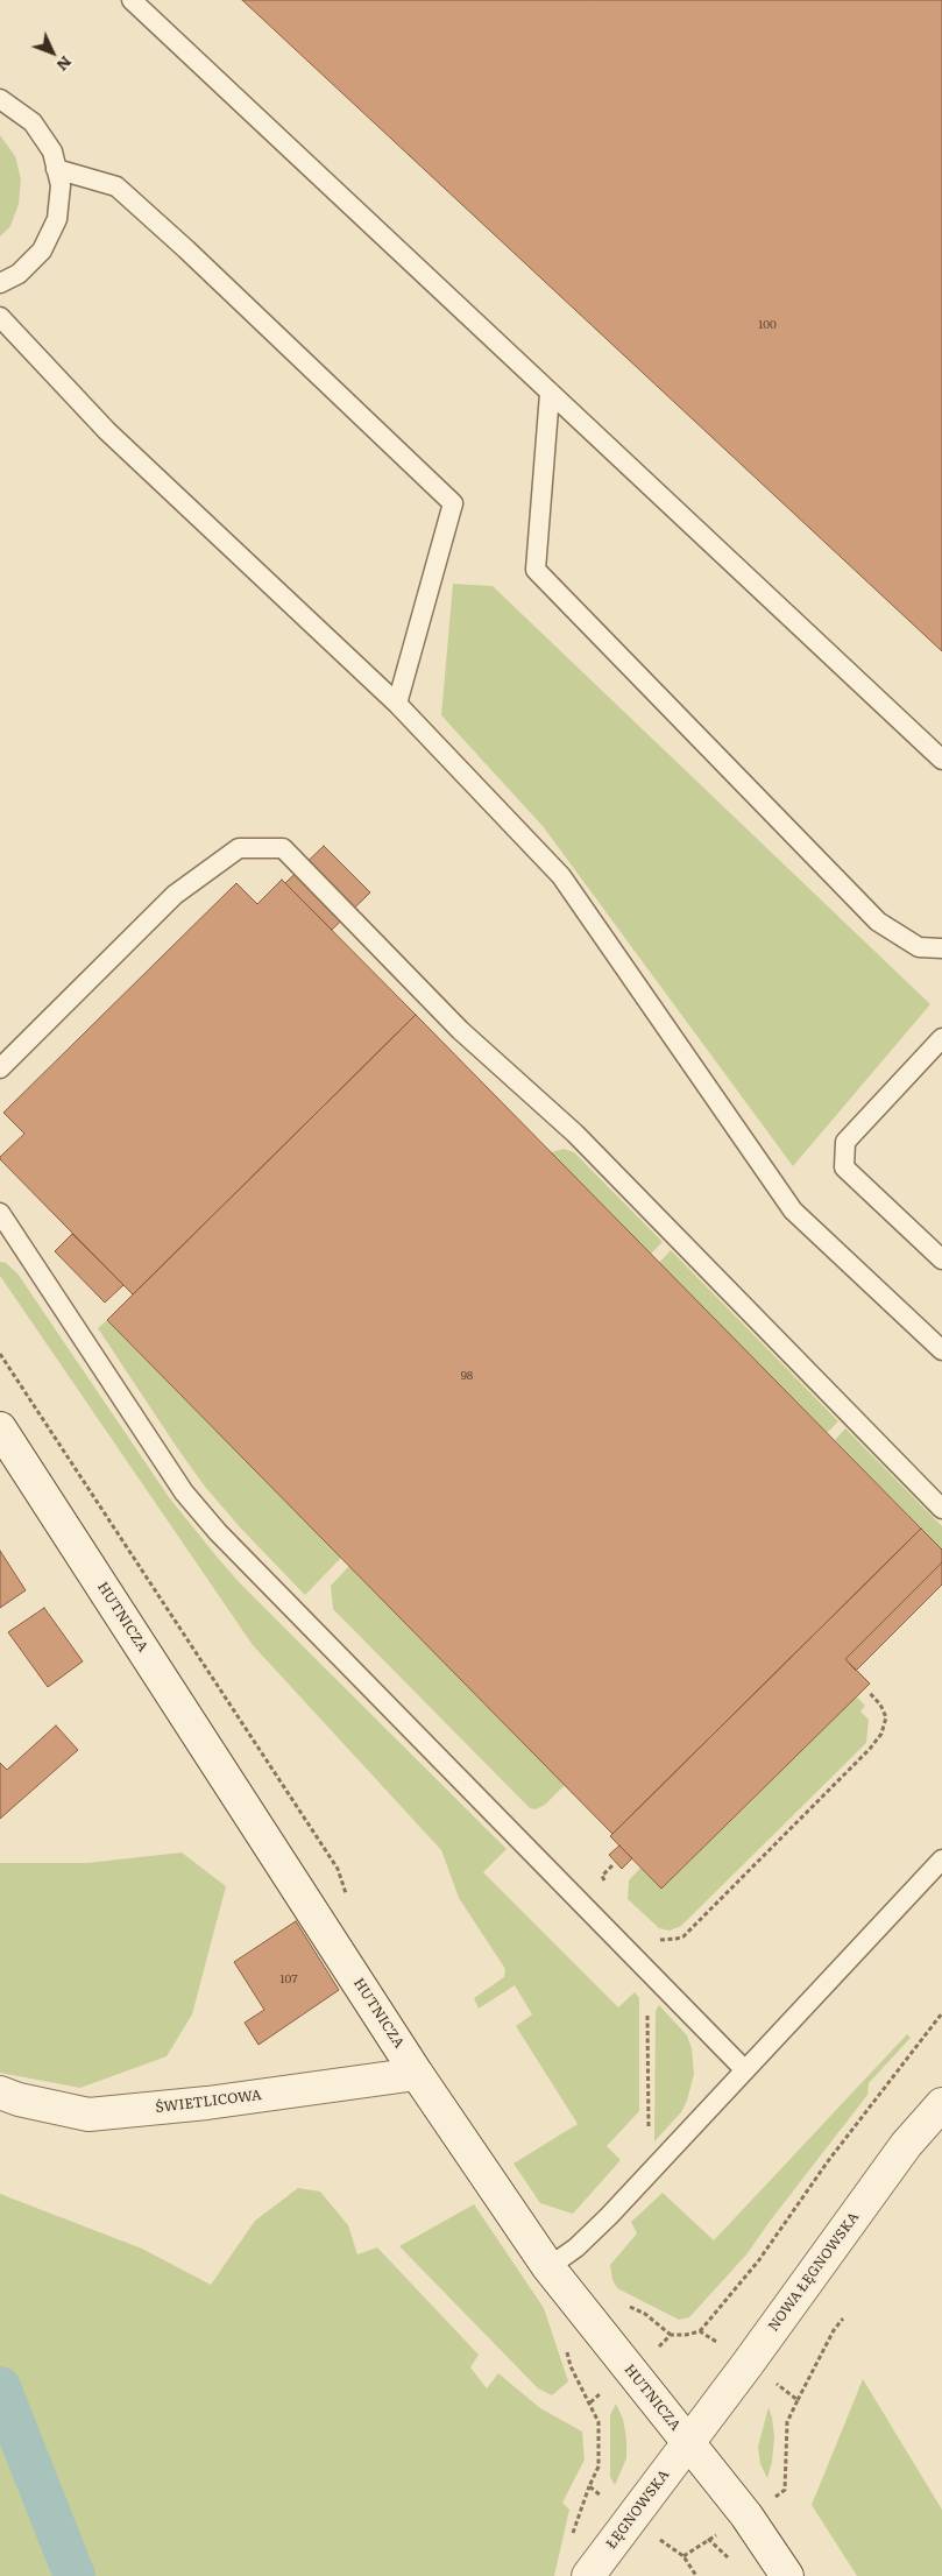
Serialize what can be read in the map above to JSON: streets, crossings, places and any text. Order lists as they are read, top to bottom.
{
  "streets": {
    "street": [
      "HUTNICZA",
      "ŚWIETLICOWA",
      "NOWA ŁĘGNOWSKA",
      "ŁĘGNOWSKA"
    ]
  },
  "crossings": [
    ["HUTNICZA", "ŚWIETLICOWA"],
    ["HUTNICZA", "NOWA ŁĘGNOWSKA"],
    ["HUTNICZA", "ŁĘGNOWSKA"],
    ["NOWA ŁĘGNOWSKA", "ŁĘGNOWSKA"]
  ],
  "house_numbers": ["100", "98", "107"],
  "north": "bottom right"
}
